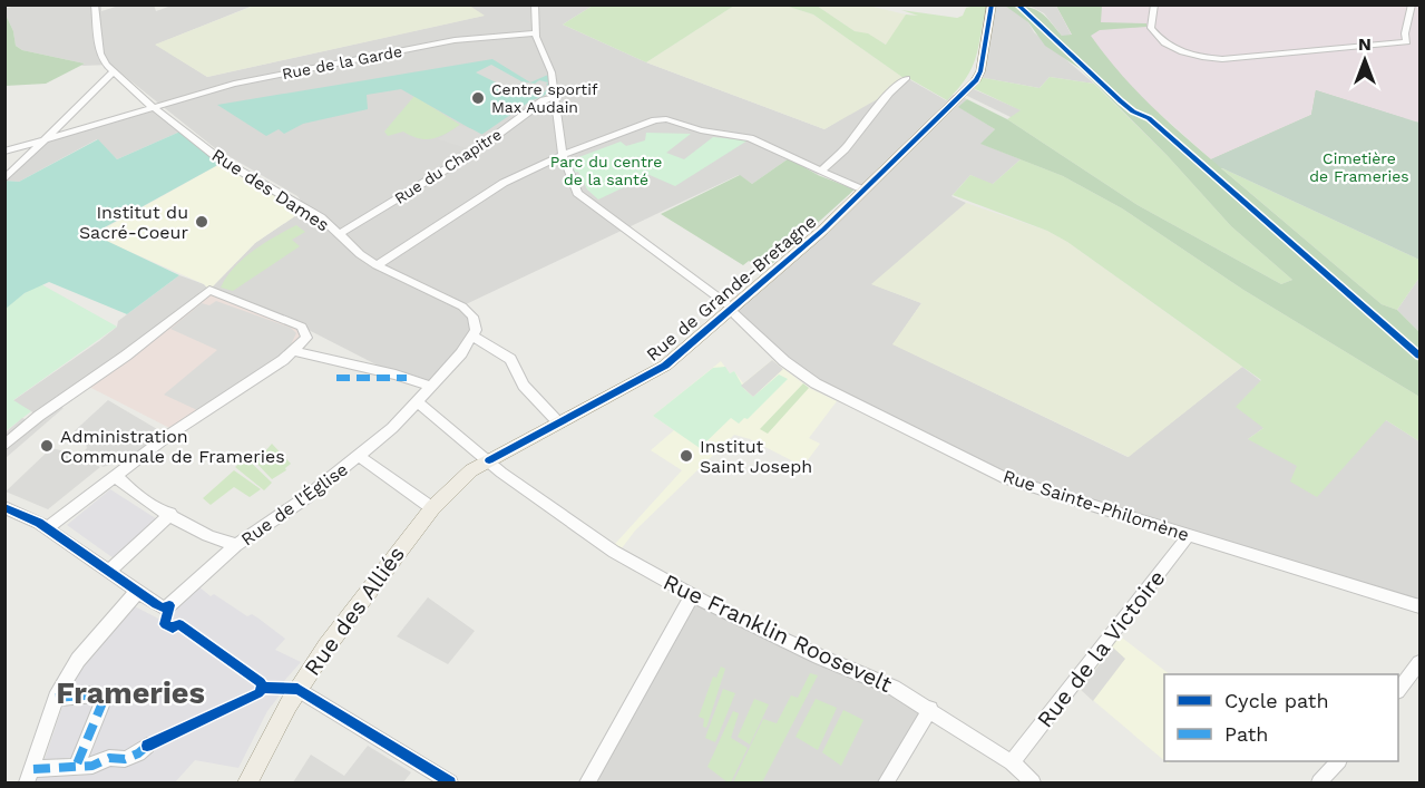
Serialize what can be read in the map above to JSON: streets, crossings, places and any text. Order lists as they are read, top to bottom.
{
  "streets": {
    "main road": ["Rue de Grande-Bretagne", "Rue des Alliés"],
    "street": [
      "Rue de la Garde",
      "Rue du Chapitre",
      "Rue des Dames",
      "Rue de l'Église",
      "Rue Sainte-Philomène",
      "Rue Franklin Roosevelt",
      "Rue de la Victoire"
    ]
  },
  "crossings": [
    ["Rue de la Garde", "Rue des Dames"],
    ["Rue de la Garde", "Rue Sainte-Philomène"],
    ["Rue du Chapitre", "Rue des Dames"],
    ["Rue du Chapitre", "Rue Sainte-Philomène"],
    ["Rue de Grande-Bretagne", "Rue Sainte-Philomène"],
    ["Rue de Grande-Bretagne", "Rue des Alliés"],
    ["Rue de Grande-Bretagne", "Rue Franklin Roosevelt"],
    ["Rue de l'Église", "Rue Franklin Roosevelt"],
    ["Rue Sainte-Philomène", "Rue de la Victoire"],
    ["Rue des Alliés", "Rue Franklin Roosevelt"],
    ["Rue Franklin Roosevelt", "Rue de la Victoire"]
  ],
  "districts": ["Frameries"],
  "parks": ["Cimetière de Frameries", "Parc du centre de la santé"],
  "places": [
    "Centre sportif Max Audain",
    "Institut du Sacré-Coeur",
    "Administration Communale de Frameries",
    "Institut Saint Joseph"
  ],
  "legend": ["Cycle path", "Path"],
  "north": "top"
}
